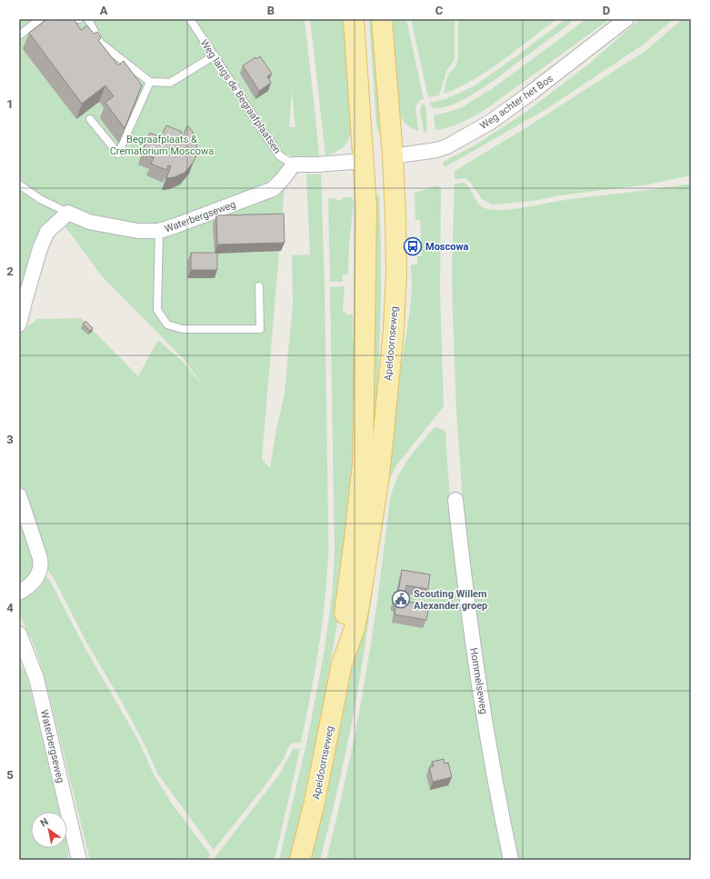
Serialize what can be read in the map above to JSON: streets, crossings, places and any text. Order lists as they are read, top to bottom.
{
  "streets": {
    "main road": ["Apeldoornseweg"],
    "street": ["Weg achter het Bos", "Waterbergseweg", "Hommelseweg"],
    "lane": ["Weg langs de Begraafplaatsen"]
  },
  "crossings": [
    ["Weg langs de Begraafplaatsen", "Waterbergseweg"],
    ["Weg achter het Bos", "Apeldoornseweg"]
  ],
  "parks": ["Begraafplaats & Crematorium Moscowa"],
  "places": {
    "bus stop": ["Moscowa"],
    "public building": ["Scouting Willem Alexander groep"]
  },
  "north": "top left",
  "grid": {
    "columns": [
      "A",
      "B",
      "C",
      "D"
    ],
    "rows": [
      "1",
      "2",
      "3",
      "4",
      "5"
    ]
  }
}
